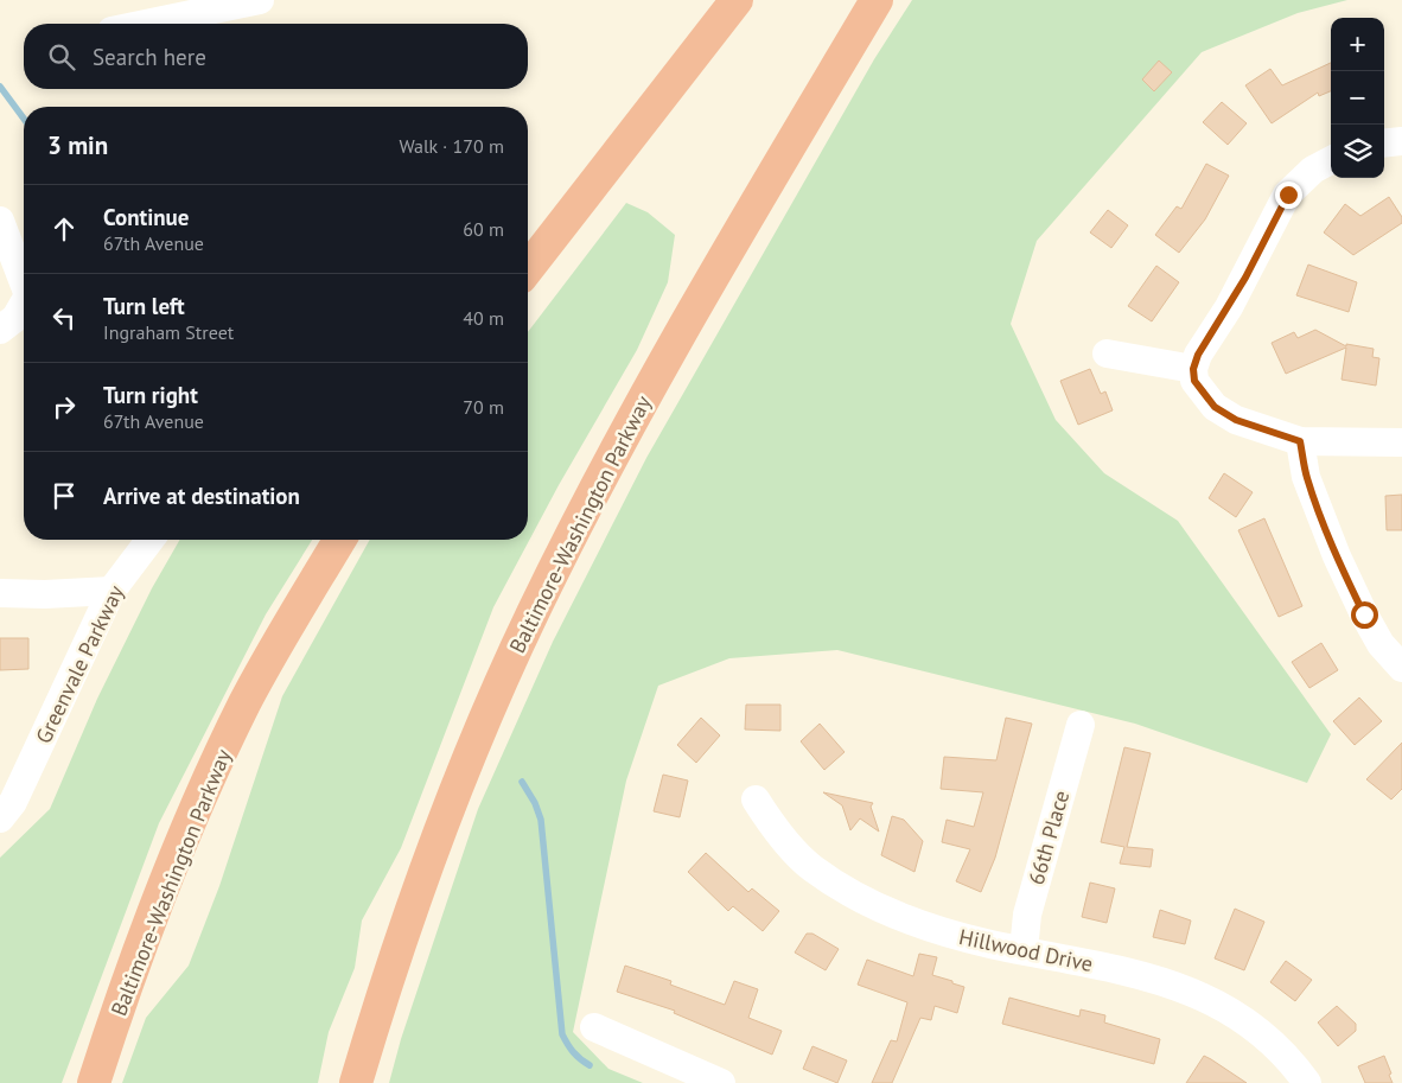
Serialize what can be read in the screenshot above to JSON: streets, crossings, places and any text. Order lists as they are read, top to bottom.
{
  "streets": {
    "highway": ["Baltimore-Washington Parkway"],
    "street": ["Greenvale Parkway", "66th Place", "Hillwood Drive"]
  },
  "crossings": [
    ["66th Place", "Hillwood Drive"]
  ],
  "page": {
    "map_buttons": ["+", "−"],
    "search": "Search here",
    "heading": ["3 min", "Walk · 170 m"],
    "list": [
      ["Continue", "67th Avenue", "60 m"],
      ["Turn left", "Ingraham Street", "40 m"],
      ["Turn right", "67th Avenue", "70 m"],
      "Arrive at destination"
    ]
  }
}
